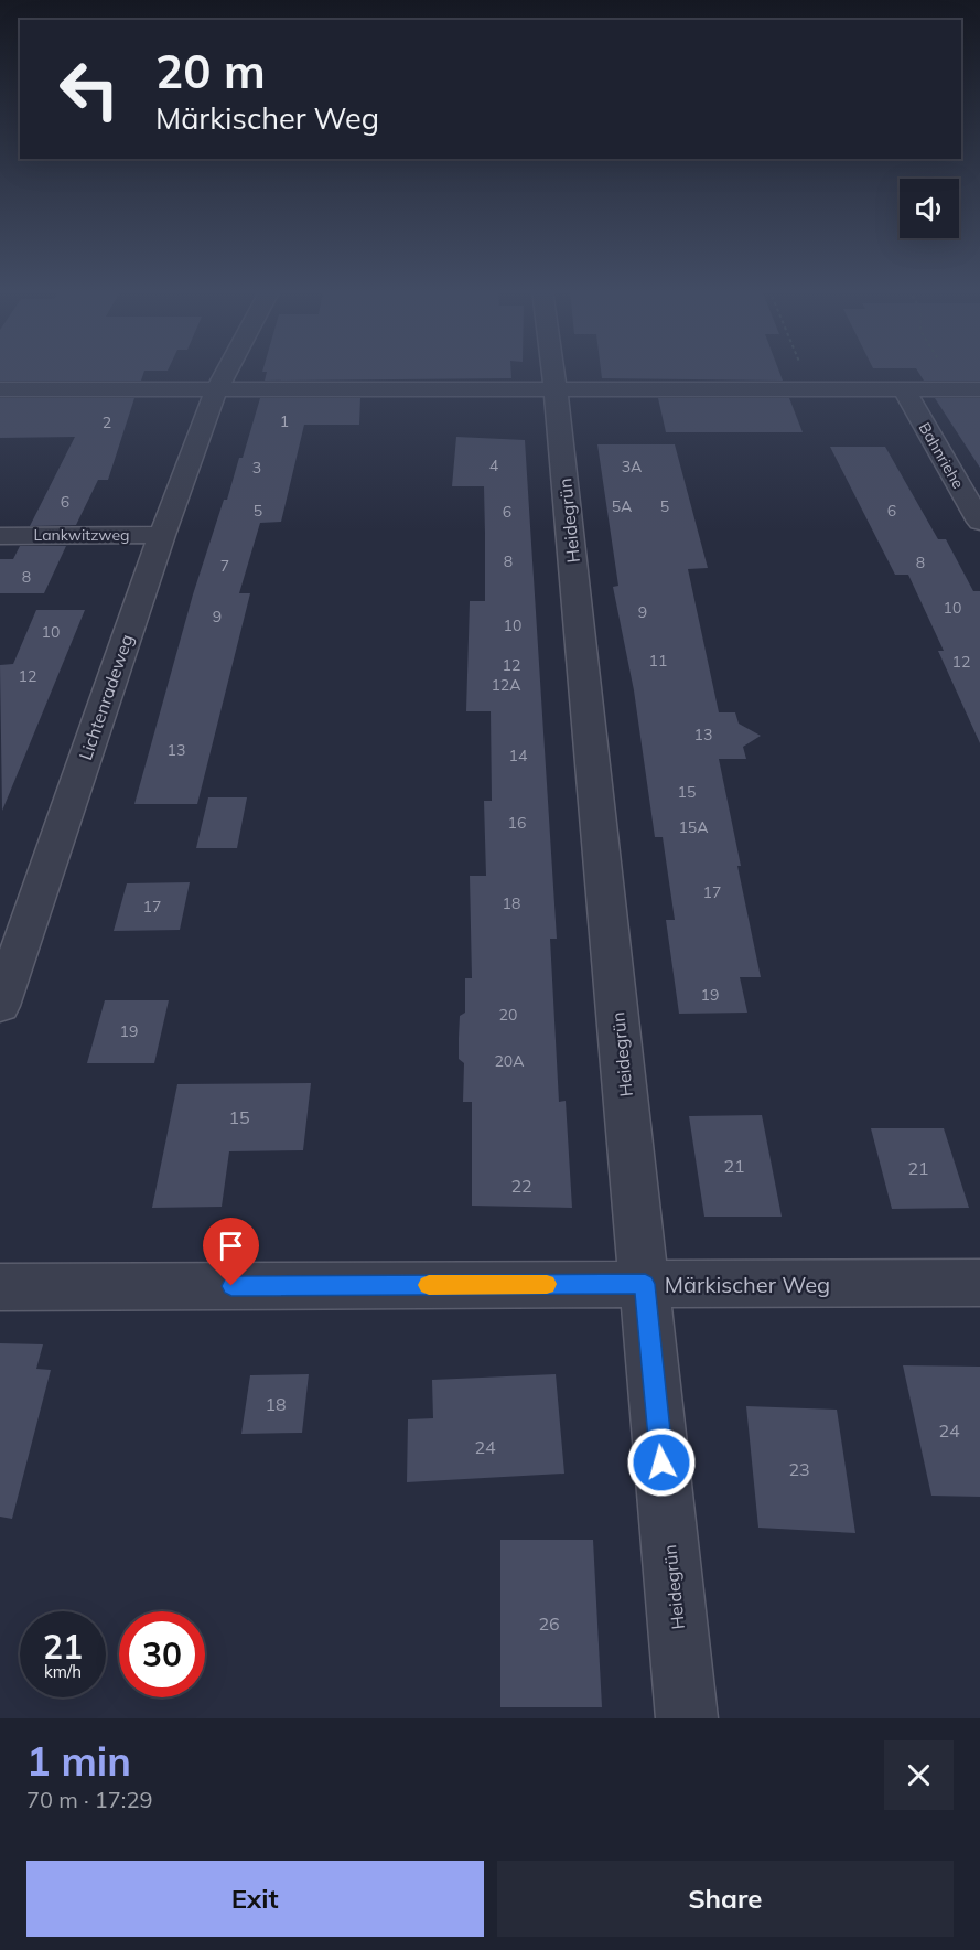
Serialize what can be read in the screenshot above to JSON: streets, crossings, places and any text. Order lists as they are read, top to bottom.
{
  "streets": {
    "street": [
      "Bahnriehe",
      "Heidegrün",
      "Lankwitzweg",
      "Lichtenradeweg",
      "Märkischer Weg"
    ]
  },
  "crossings": [
    ["Heidegrün", "Märkischer Weg"],
    ["Lankwitzweg", "Lichtenradeweg"]
  ],
  "house_numbers": [
    "1",
    "2",
    "4",
    "3A",
    "3",
    "6",
    "5A",
    "5",
    "5",
    "6",
    "6",
    "8",
    "8",
    "7",
    "8",
    "10",
    "9",
    "9",
    "10",
    "10",
    "11",
    "12",
    "12",
    "12",
    "12A",
    "13",
    "13",
    "14",
    "15",
    "16",
    "15A",
    "17",
    "18",
    "17",
    "19",
    "20",
    "19",
    "20A",
    "15",
    "21",
    "21",
    "22",
    "18",
    "24",
    "24",
    "23",
    "26"
  ],
  "page": {
    "turn": ["20 m", "Märkischer Weg"],
    "speed": "21 km/h",
    "limit": "30",
    "heading": ["1 min", "70 m · 17:29"],
    "buttons": ["Exit", "Share"]
  }
}
